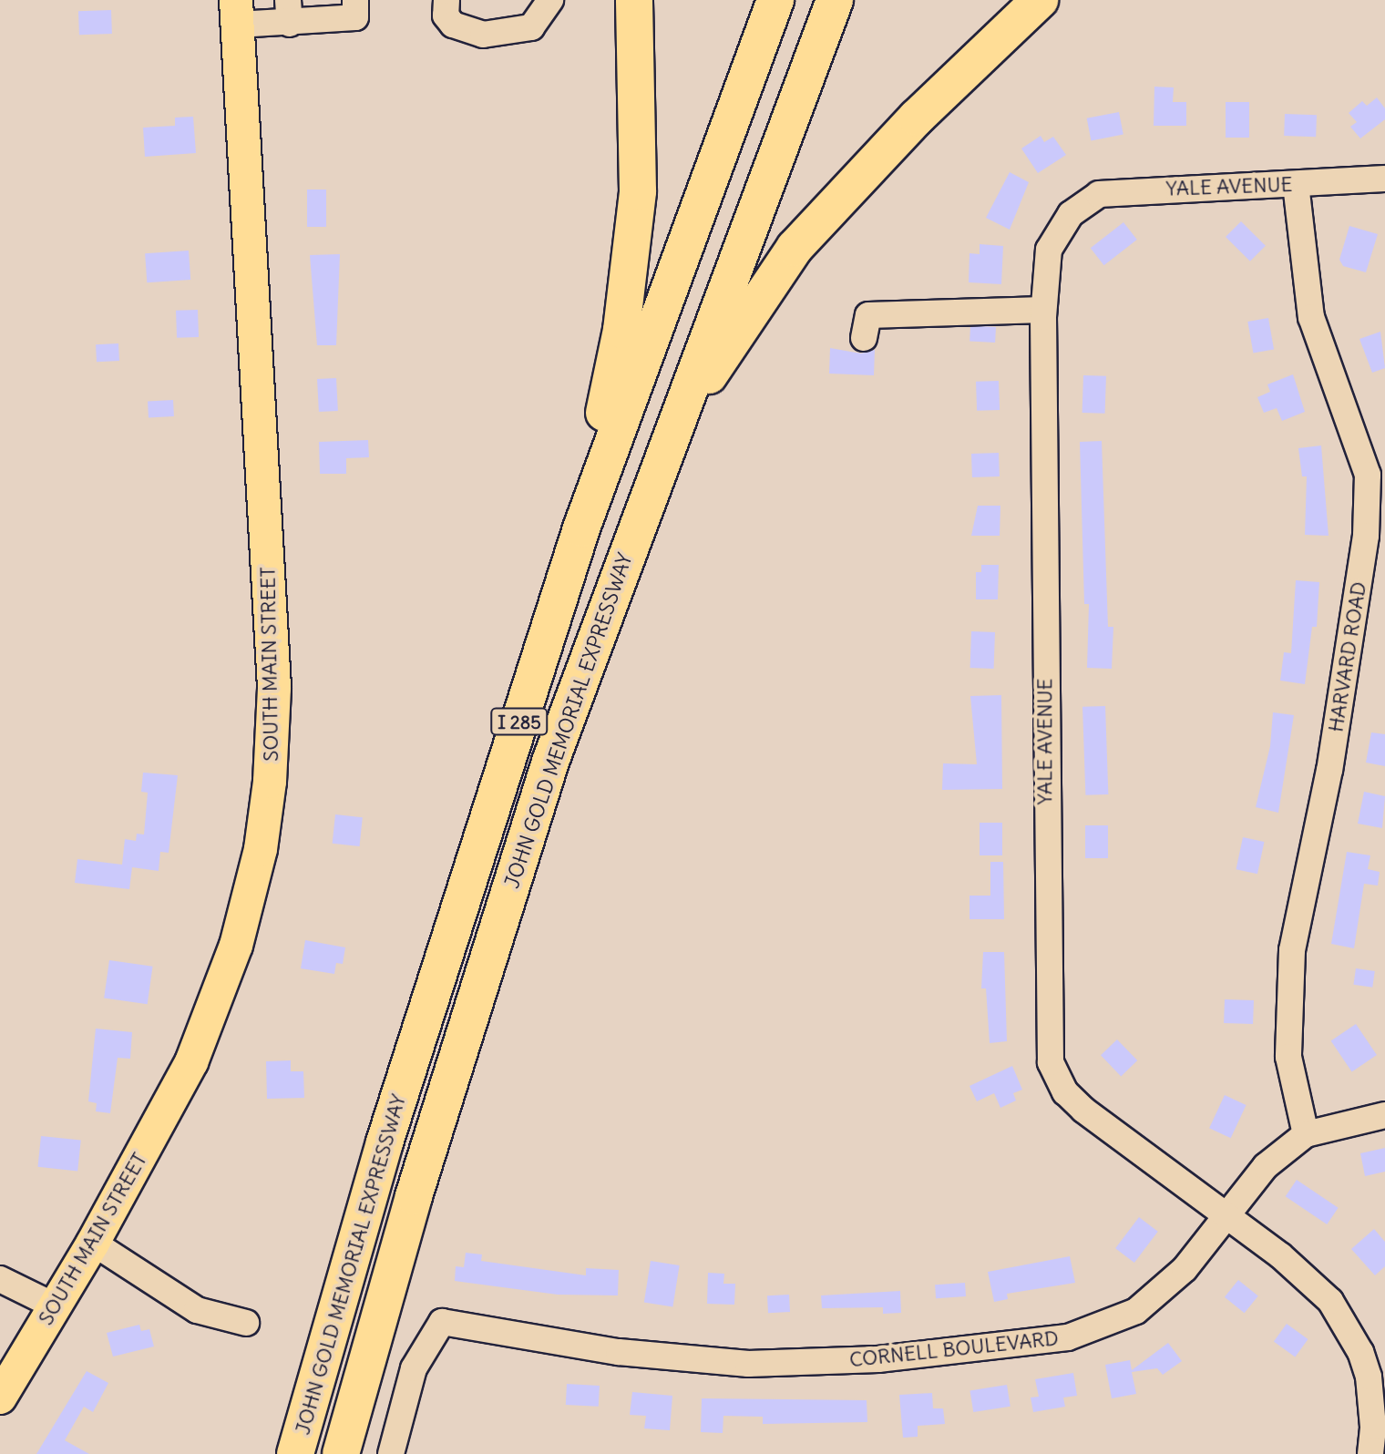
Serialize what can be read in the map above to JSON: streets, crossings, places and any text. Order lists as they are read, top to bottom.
{
  "streets": {
    "highway": ["JOHN GOLD MEMORIAL EXPRESSWAY", "I 285"],
    "main road": ["SOUTH MAIN STREET"],
    "street": ["YALE AVENUE", "HARVARD ROAD", "CORNELL BOULEVARD"]
  },
  "crossings": [
    ["YALE AVENUE", "HARVARD ROAD"],
    ["YALE AVENUE", "CORNELL BOULEVARD"],
    ["HARVARD ROAD", "CORNELL BOULEVARD"]
  ]
}
